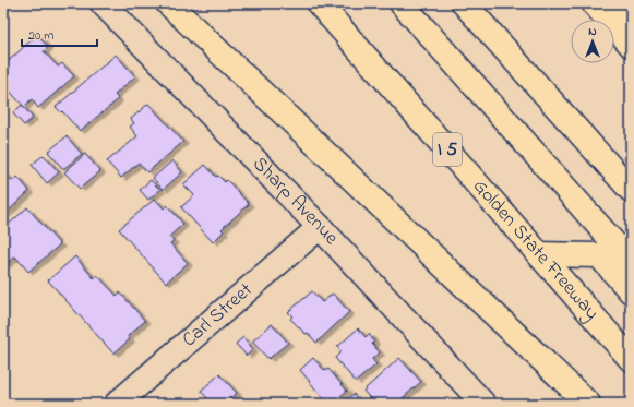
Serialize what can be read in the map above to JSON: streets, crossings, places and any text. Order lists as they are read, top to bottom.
{
  "streets": {
    "highway": ["I 5", "Golden State Freeway"],
    "street": ["Sharp Avenue", "Carl Street"]
  },
  "crossings": [
    ["Sharp Avenue", "Carl Street"]
  ],
  "scale_bar": "20 m",
  "north": "top"
}
